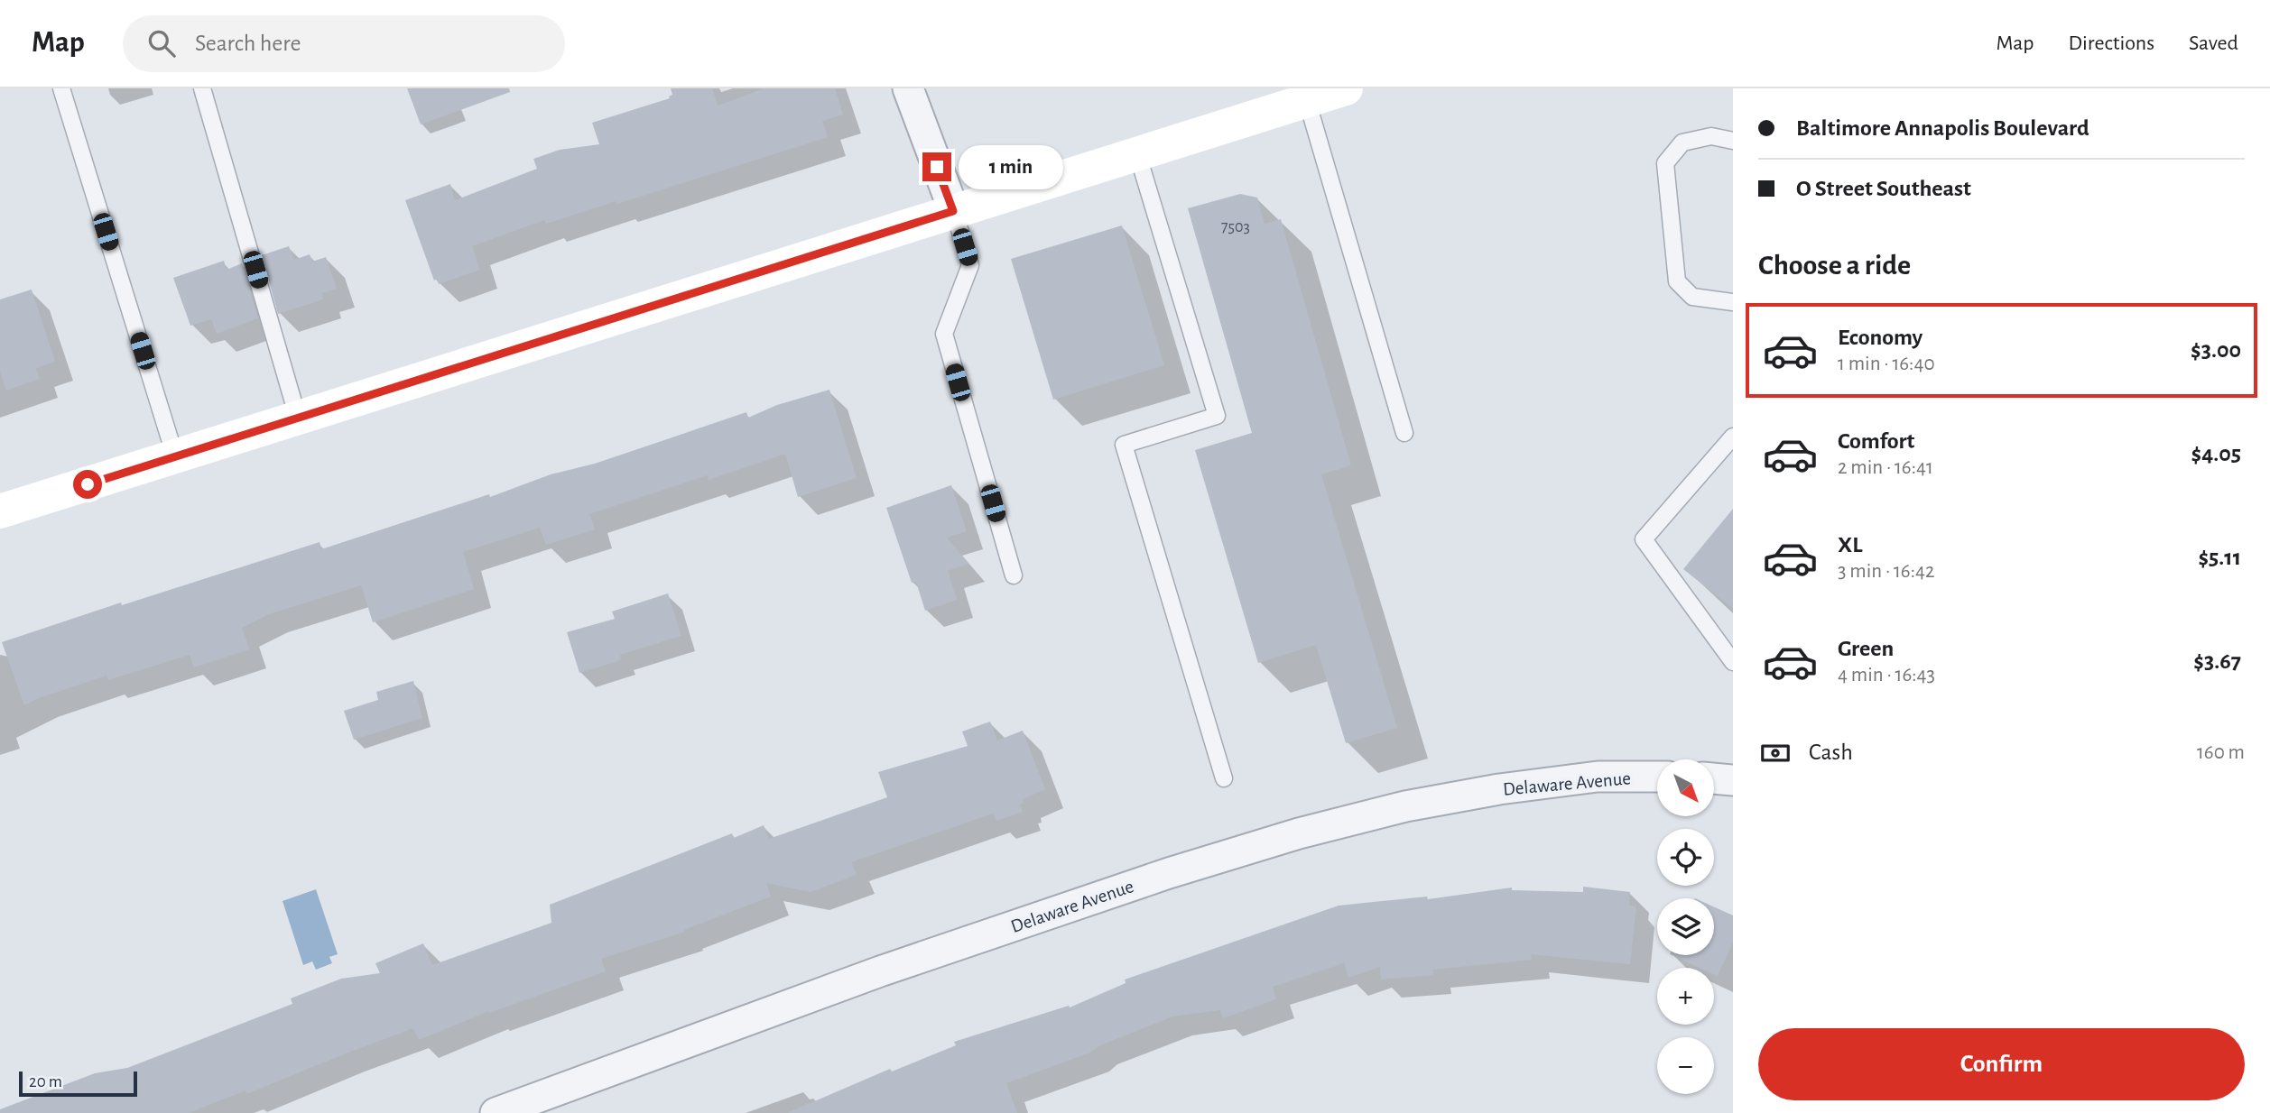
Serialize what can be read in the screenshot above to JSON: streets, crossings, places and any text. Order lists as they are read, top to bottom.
{
  "streets": {
    "street": ["Delaware Avenue"]
  },
  "house_numbers": ["7503"],
  "scale_bar": "20 m",
  "north": "bottom right",
  "page": {
    "header": "Map",
    "search": "Search here",
    "nav": ["Map", "Directions", "Saved"],
    "banner": ["Baltimore Annapolis Boulevard", "O Street Southeast"],
    "bubble": "1 min",
    "heading": "Choose a ride",
    "list": [
      {
        "name": "Economy",
        "note": "1 min · 16:40",
        "value": "$3.00"
      },
      {
        "name": "Comfort",
        "note": "2 min · 16:41",
        "value": "$4.05"
      },
      {
        "name": "XL",
        "note": "3 min · 16:42",
        "value": "$5.11"
      },
      {
        "name": "Green",
        "note": "4 min · 16:43",
        "value": "$3.67"
      }
    ],
    "pay": ["Cash", "160 m"],
    "map_buttons": ["+", "−"],
    "buttons": "Confirm",
    "scale": "20 m"
  }
}
